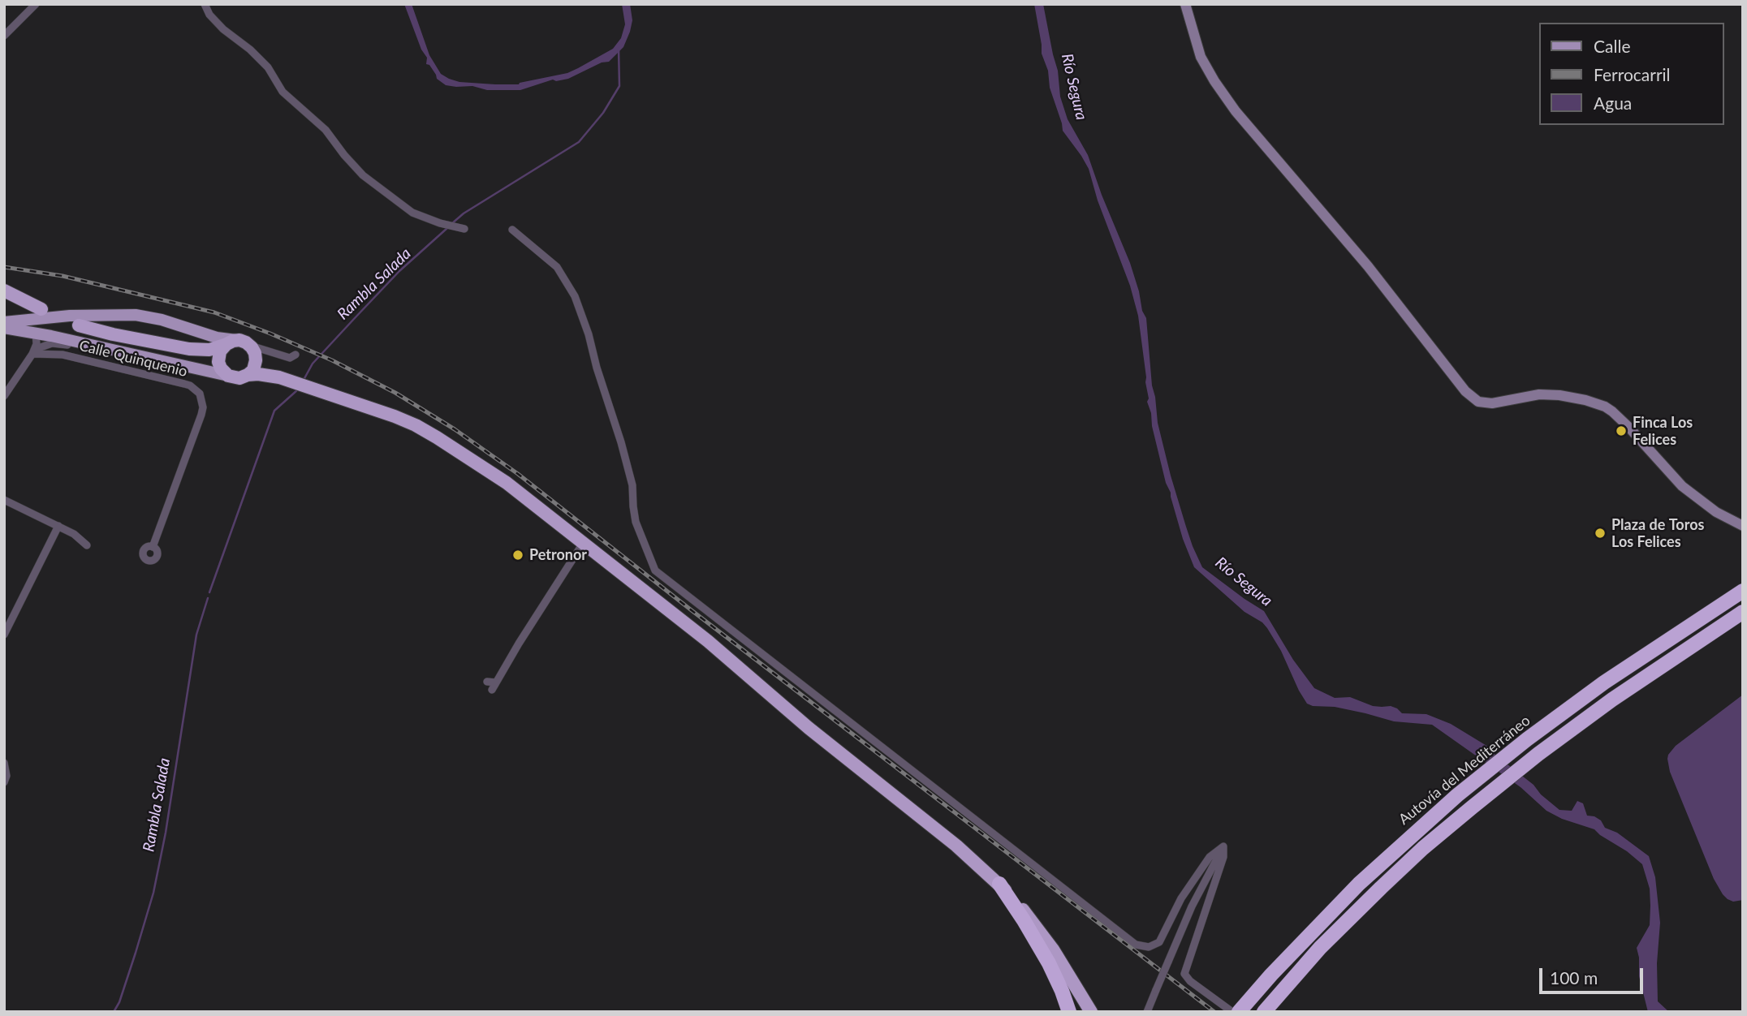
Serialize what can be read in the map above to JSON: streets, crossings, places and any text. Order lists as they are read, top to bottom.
{
  "streets": {
    "highway": ["Autovía del Mediterráneo"],
    "street": ["Calle Quinquenio"]
  },
  "water": ["Río Segura", "Rambla Salada"],
  "places": ["Finca Los Felices", "Plaza de Toros Los Felices", "Petronor"],
  "legend": ["Calle", "Ferrocarril", "Agua"],
  "scale_bar": "100 m"
}
